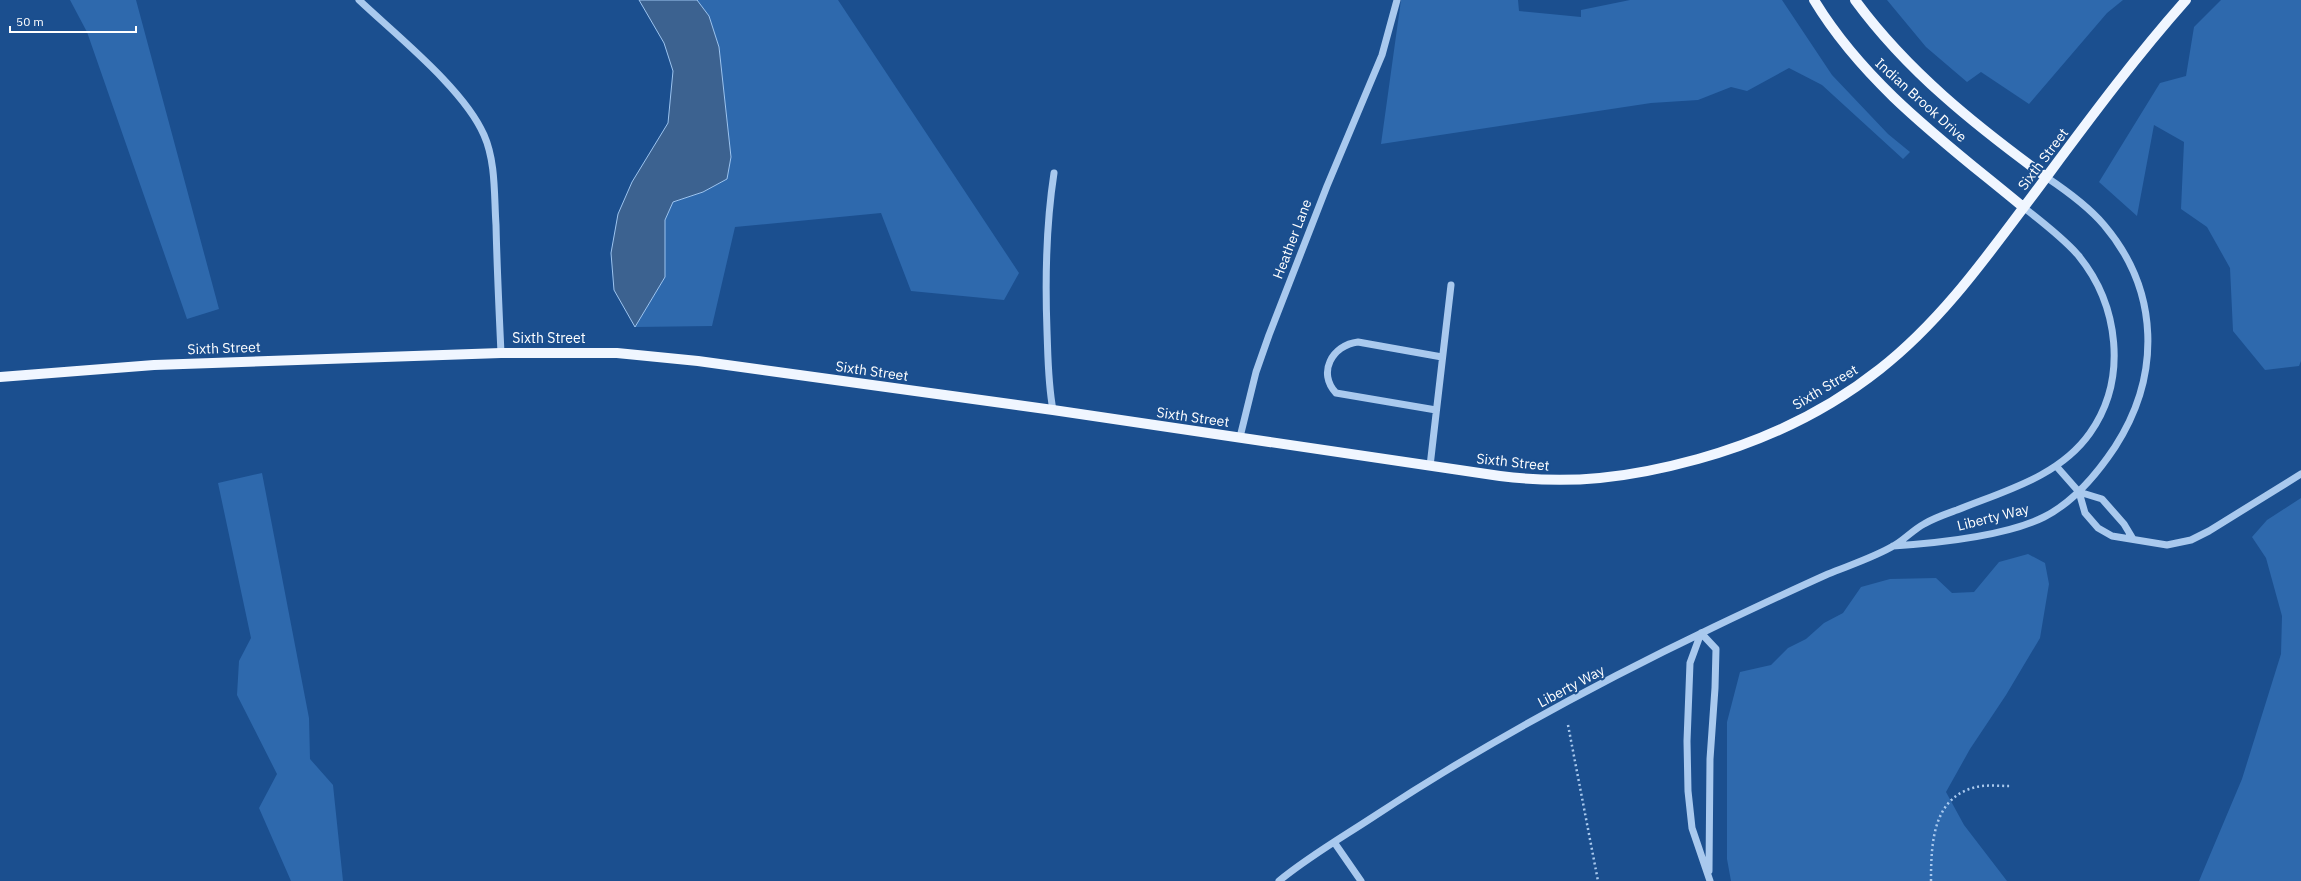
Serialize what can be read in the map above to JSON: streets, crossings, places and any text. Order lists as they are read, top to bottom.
{
  "streets": {
    "main road": ["Indian Brook Drive", "Sixth Street"],
    "street": ["Heather Lane", "Liberty Way"]
  },
  "crossings": [
    ["Indian Brook Drive", "Sixth Street"],
    ["Indian Brook Drive", "Liberty Way"],
    ["Sixth Street", "Heather Lane"],
    ["Sixth Street", "Liberty Way"]
  ],
  "scale_bar": "50 m"
}
